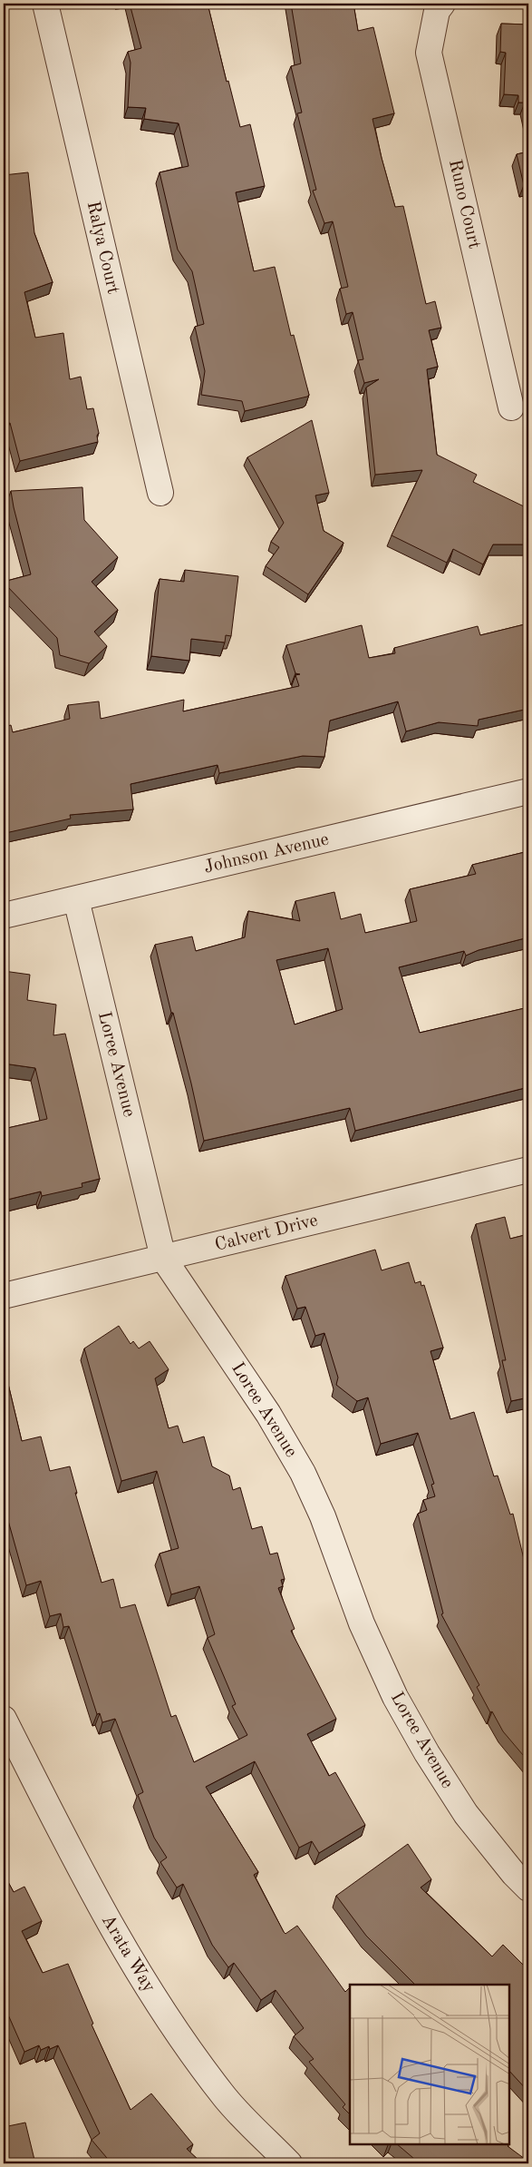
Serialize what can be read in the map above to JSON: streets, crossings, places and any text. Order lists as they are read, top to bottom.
{
  "streets": {
    "street": [
      "Runo Court",
      "Ralya Court",
      "Johnson Avenue",
      "Loree Avenue",
      "Calvert Drive",
      "Arata Way"
    ]
  },
  "crossings": [
    ["Johnson Avenue", "Loree Avenue"],
    ["Loree Avenue", "Calvert Drive"]
  ]
}
